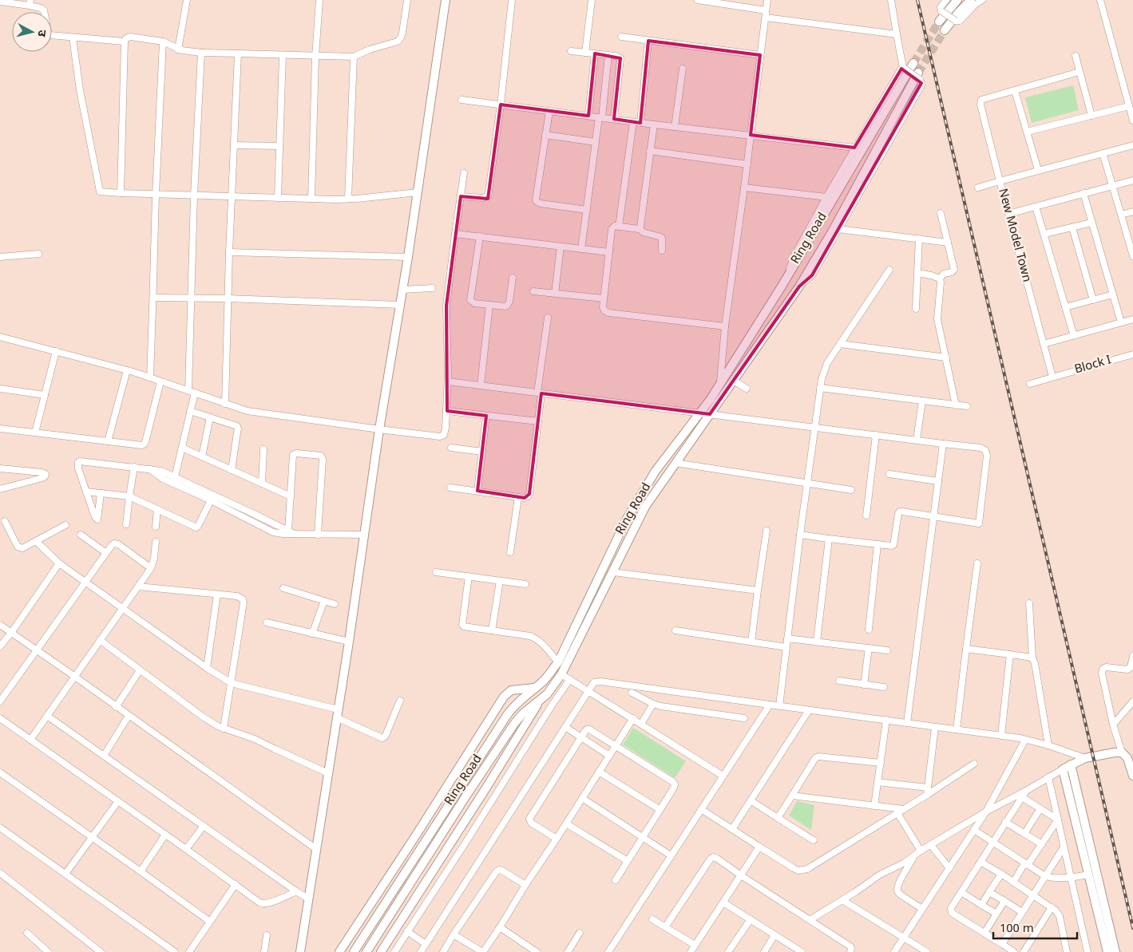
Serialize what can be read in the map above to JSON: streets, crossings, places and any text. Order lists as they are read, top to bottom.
{
  "streets": {
    "street": ["New Model Town", "Ring Road", "Block I"]
  },
  "crossings": [
    ["New Model Town", "Block I"]
  ],
  "scale_bar": "100 m",
  "north": "right"
}
